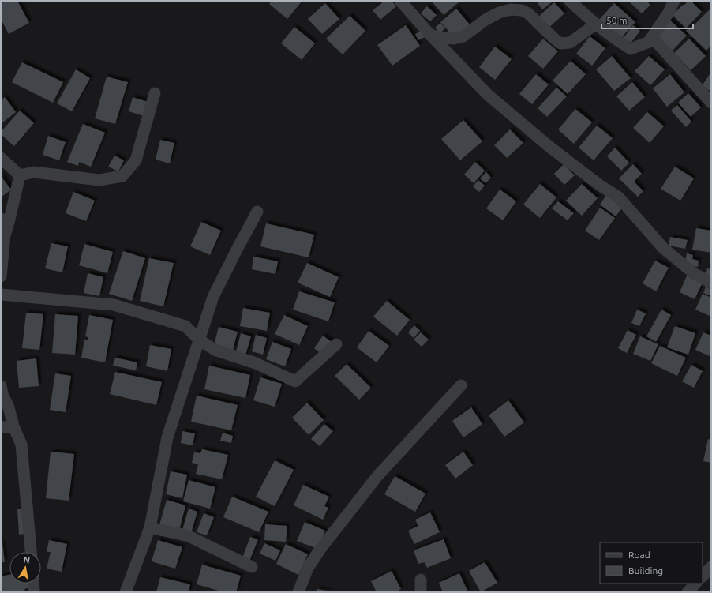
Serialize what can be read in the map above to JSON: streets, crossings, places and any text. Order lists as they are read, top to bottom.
{
  "legend": ["Road", "Building"],
  "scale_bar": "50 m",
  "north": "top"
}
